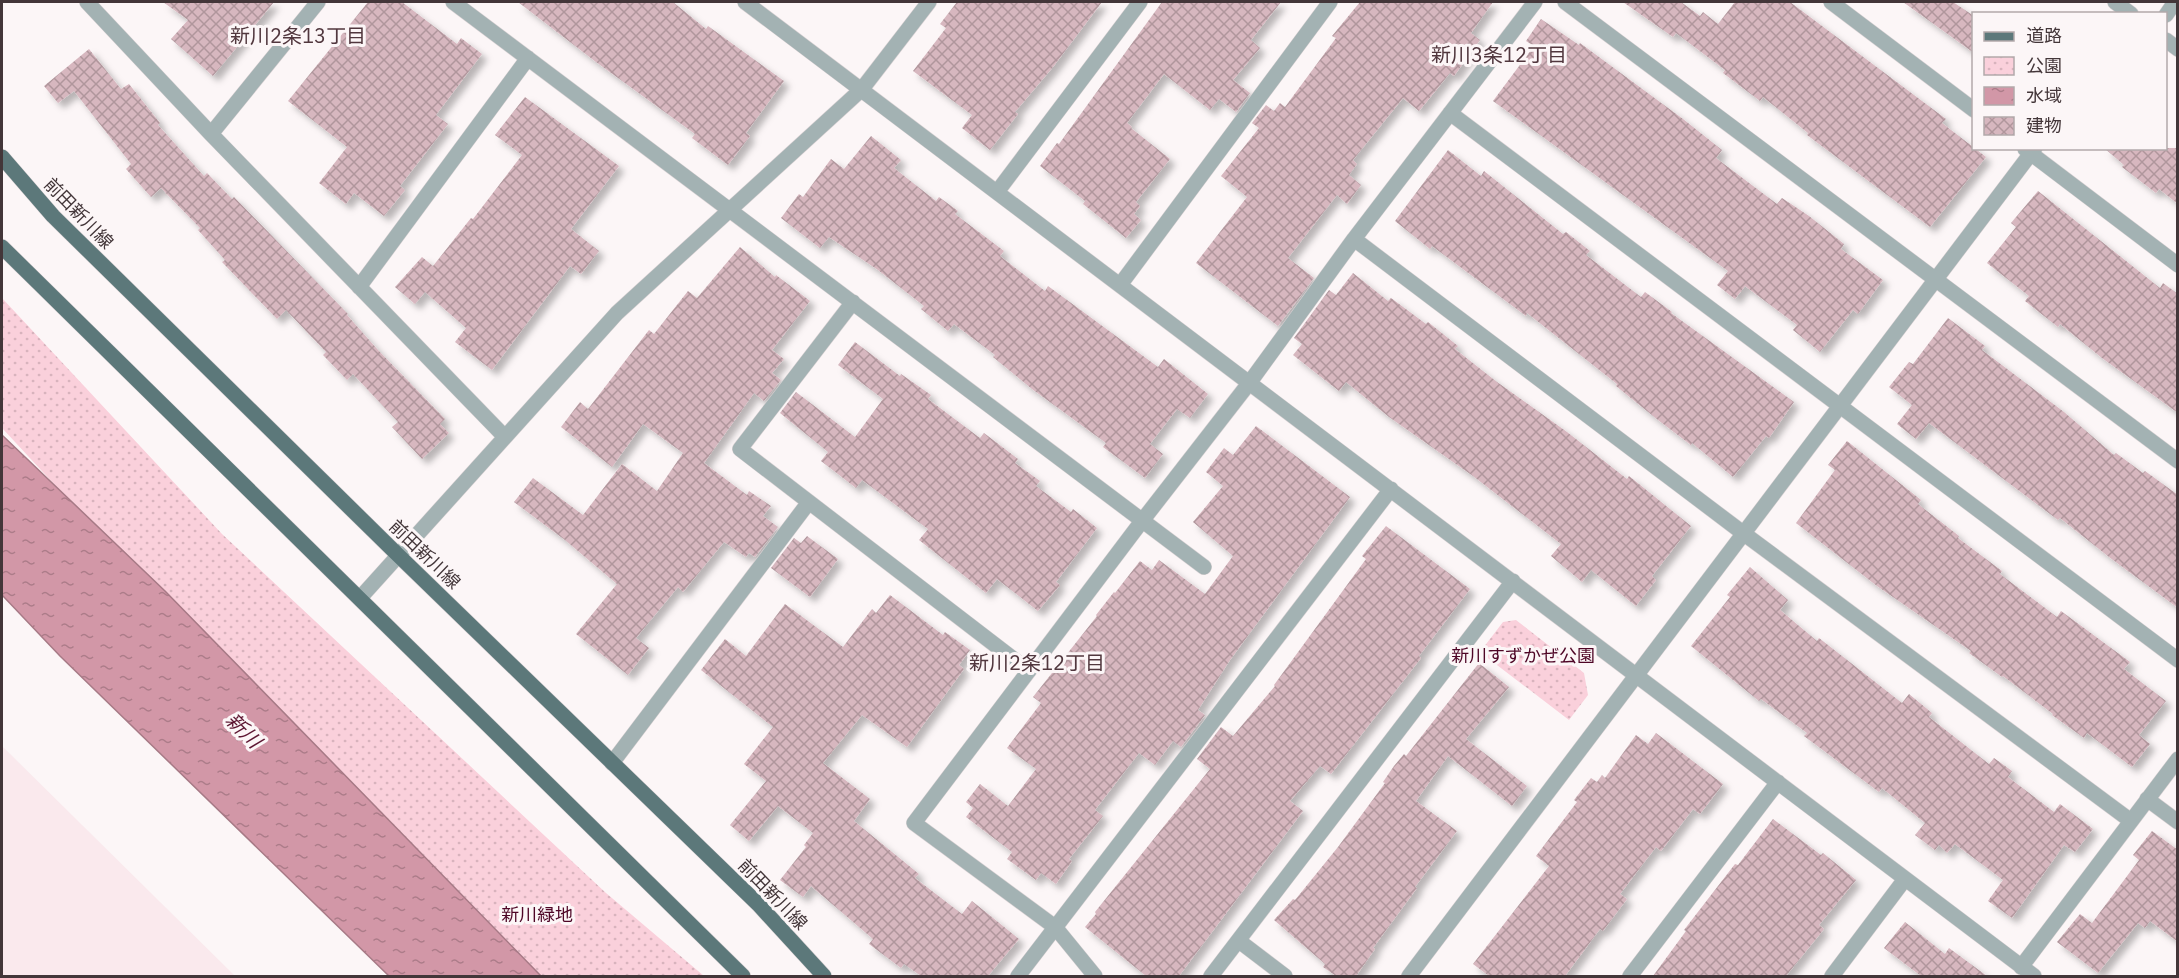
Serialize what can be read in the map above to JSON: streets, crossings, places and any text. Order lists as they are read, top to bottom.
{
  "streets": {
    "main road": ["前田新川線"]
  },
  "districts": ["新川2条13丁目", "新川3条12丁目", "新川2条12丁目"],
  "water": ["新川"],
  "parks": ["新川すずかぜ公園", "新川緑地"],
  "legend": [
    "道路",
    "公園",
    "水域",
    "建物"
  ]
}
